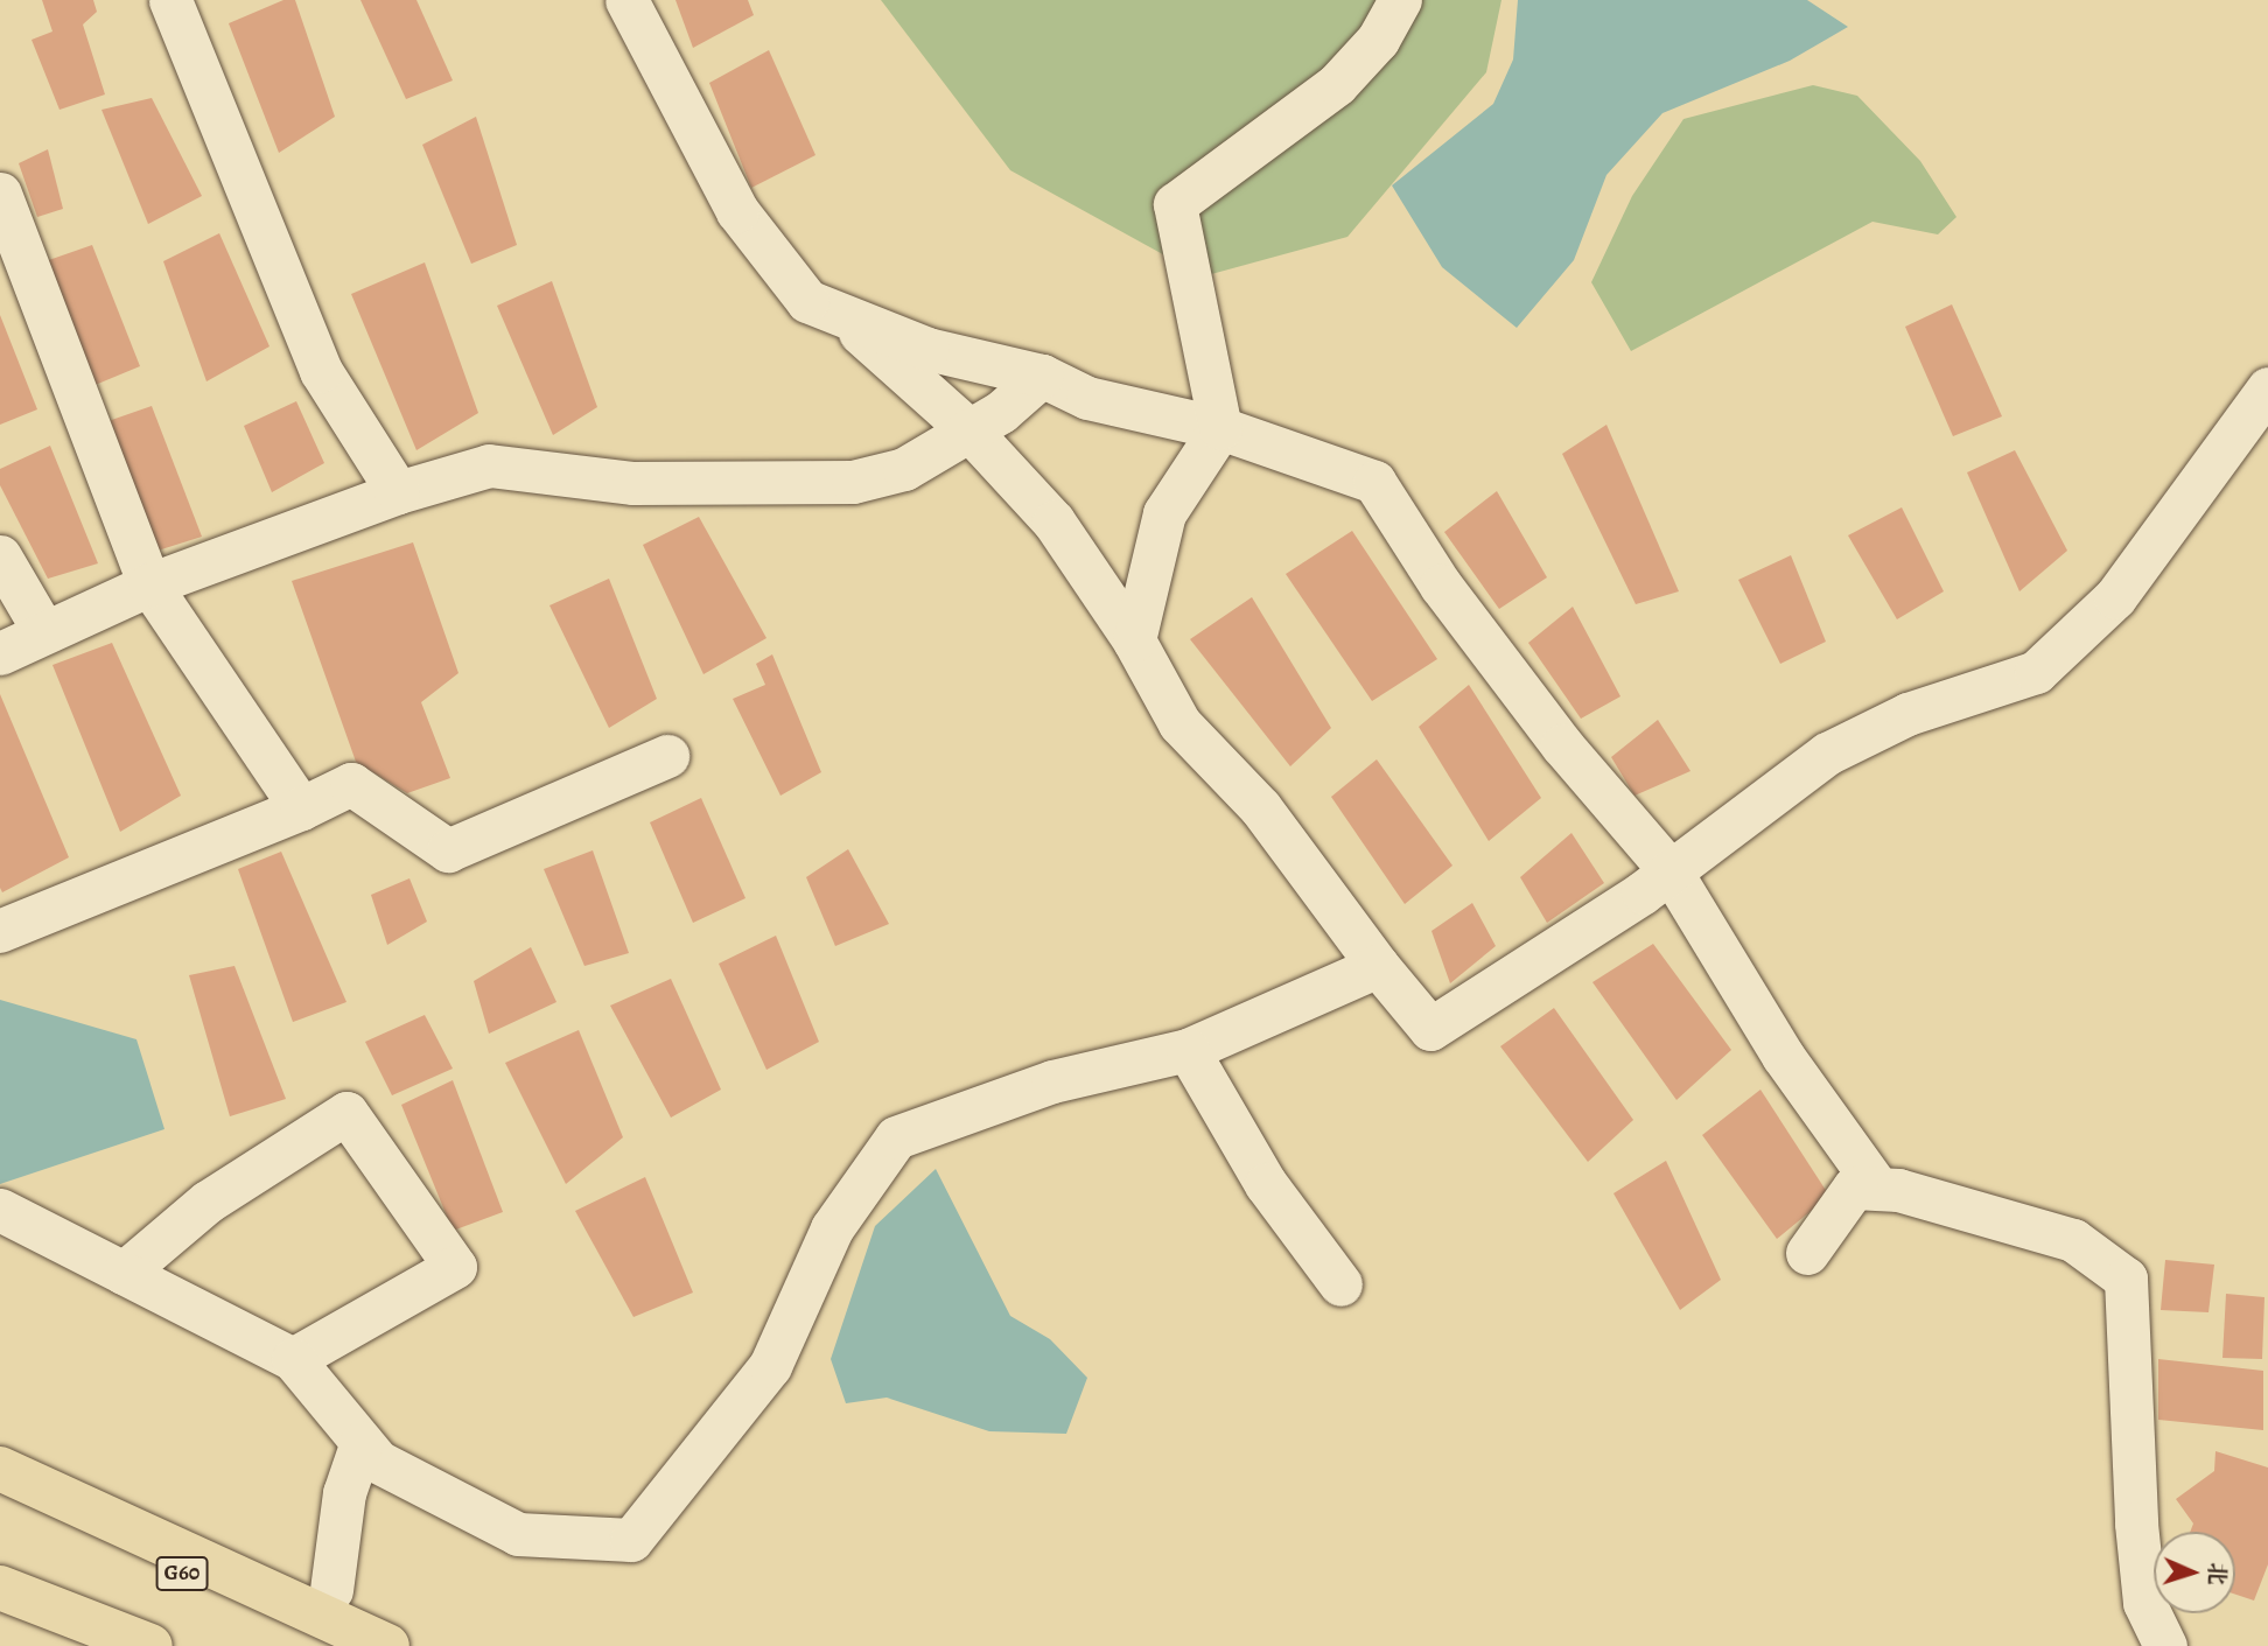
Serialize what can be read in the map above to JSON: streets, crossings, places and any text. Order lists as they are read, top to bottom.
{
  "streets": {
    "highway": ["G60"]
  },
  "north": "right"
}
